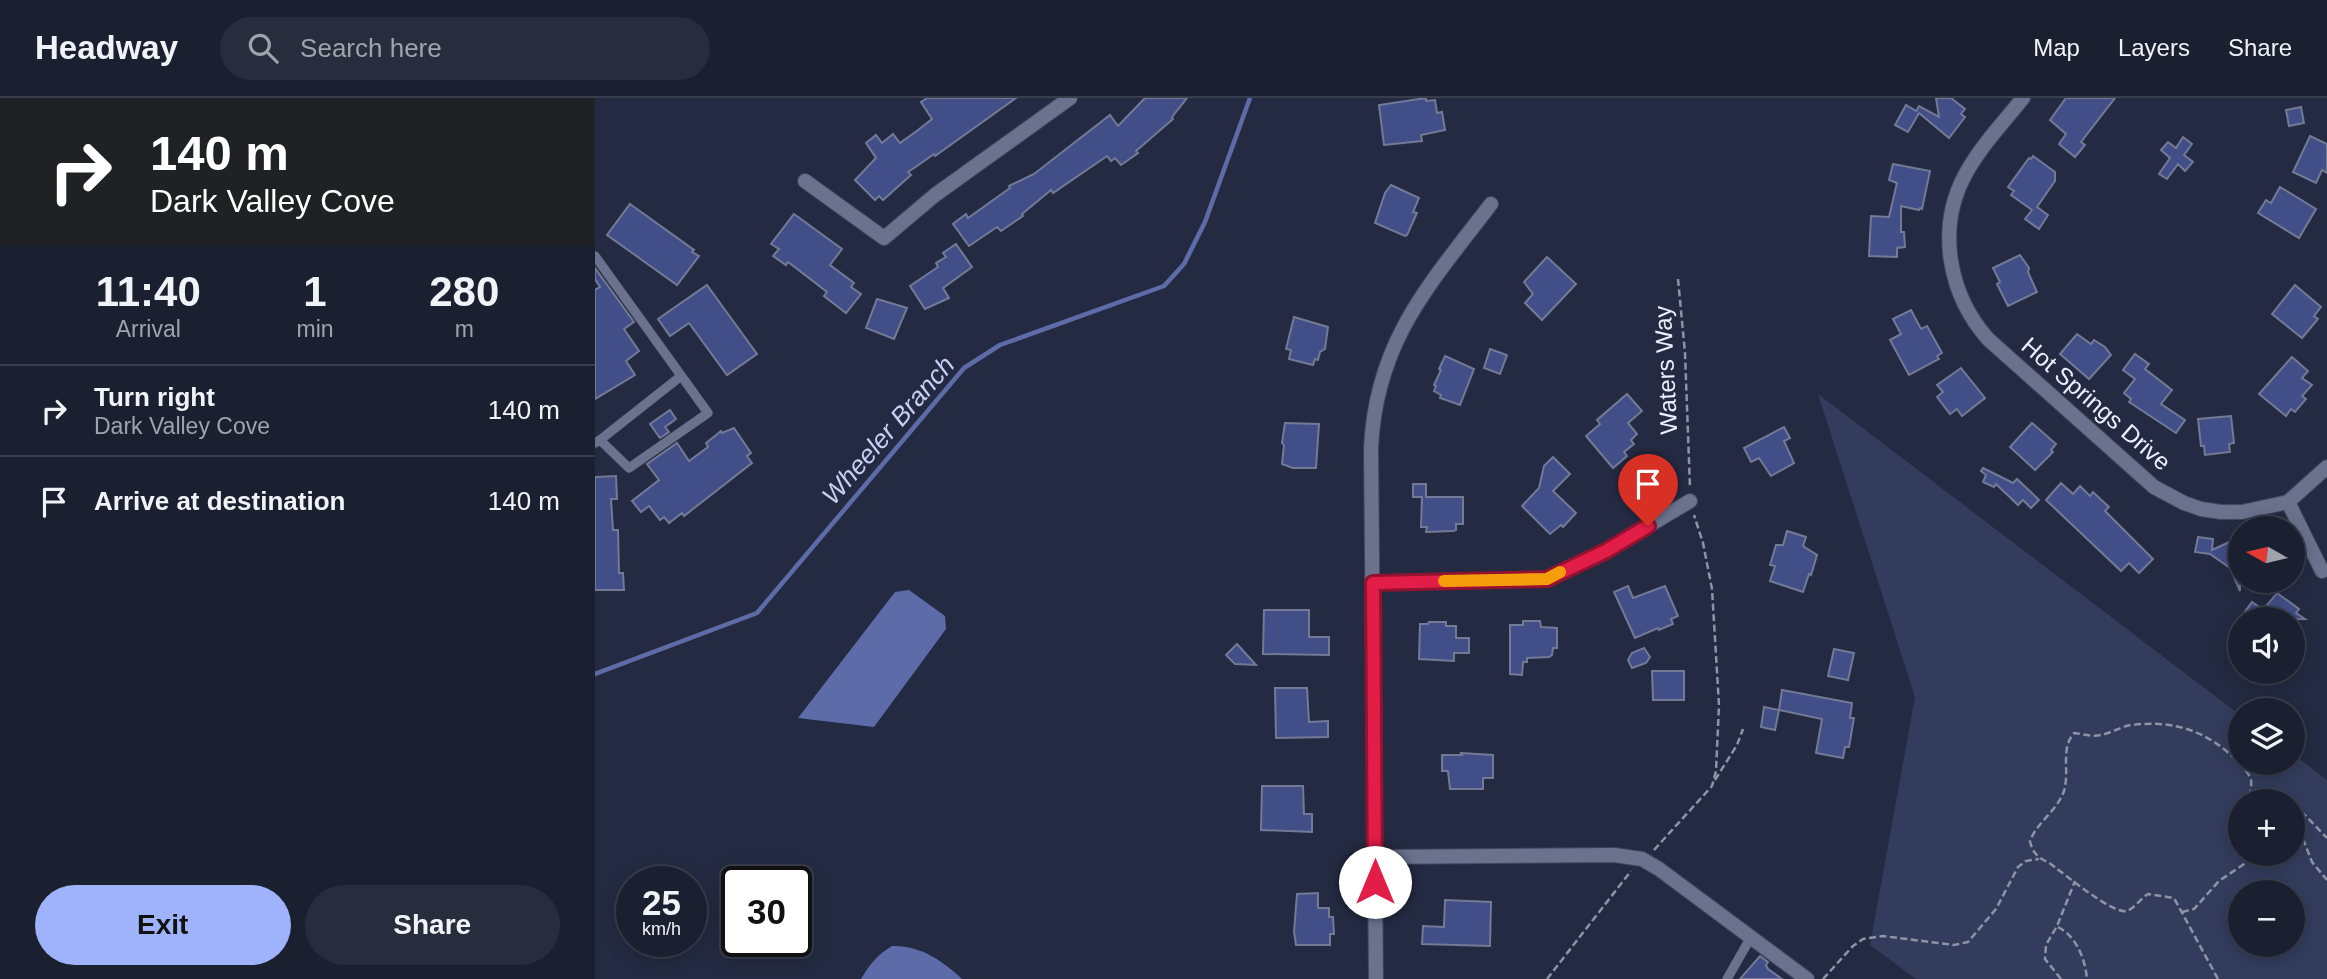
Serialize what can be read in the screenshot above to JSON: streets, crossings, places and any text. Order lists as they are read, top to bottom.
{
  "streets": {
    "street": ["Hot Springs Drive"],
    "path": ["Waters Way"]
  },
  "water": ["Wheeler Branch"],
  "north": "left",
  "page": {
    "header": "Headway",
    "search": "Search here",
    "nav": ["Map", "Layers", "Share"],
    "turn": ["140 m", "Dark Valley Cove"],
    "eta": [
      "11:40",
      "Arrival",
      "1",
      "min",
      "280",
      "m"
    ],
    "list": [
      {
        "name": "Turn right",
        "note": "Dark Valley Cove",
        "value": "140 m"
      },
      {
        "name": "Arrive at destination",
        "value": "140 m"
      }
    ],
    "map_buttons": ["+", "−"],
    "speed": "25 km/h",
    "limit": "30",
    "buttons": ["Exit", "Share"]
  }
}
